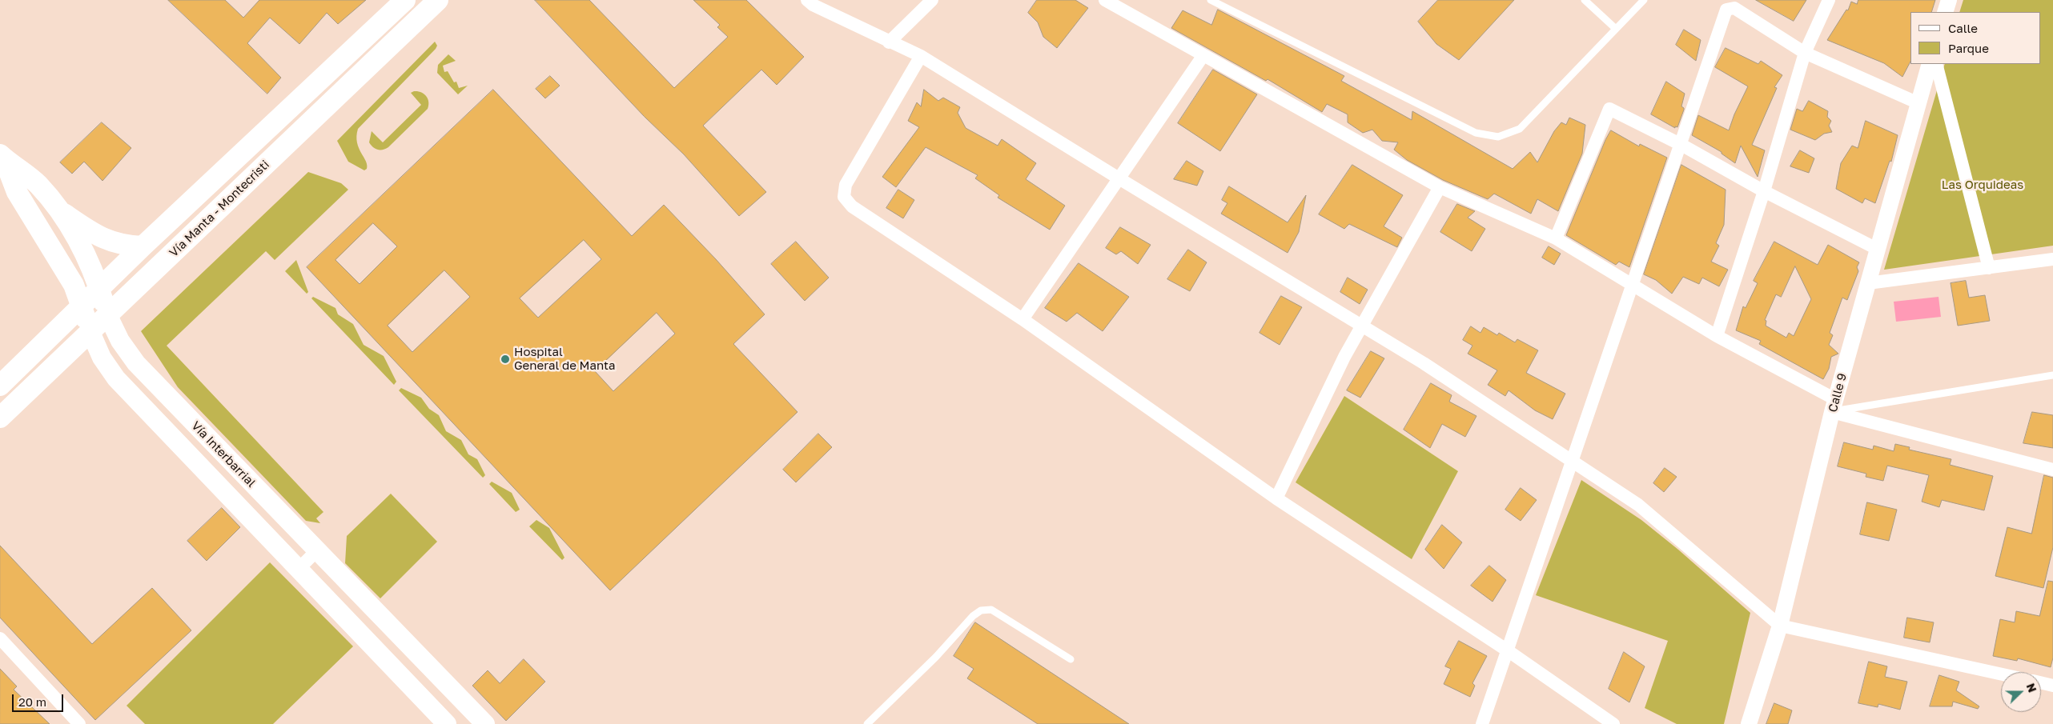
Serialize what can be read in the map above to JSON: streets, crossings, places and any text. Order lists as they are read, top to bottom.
{
  "streets": {
    "main road": ["Vía Manta - Montecristi", "Vía Interbarrial"],
    "street": ["Calle 9"]
  },
  "crossings": [
    ["Vía Manta - Montecristi", "Vía Interbarrial"]
  ],
  "parks": ["Las Orquideas"],
  "places": ["Hospital General de Manta"],
  "legend": ["Calle", "Parque"],
  "scale_bar": "20 m",
  "north": "right"
}
